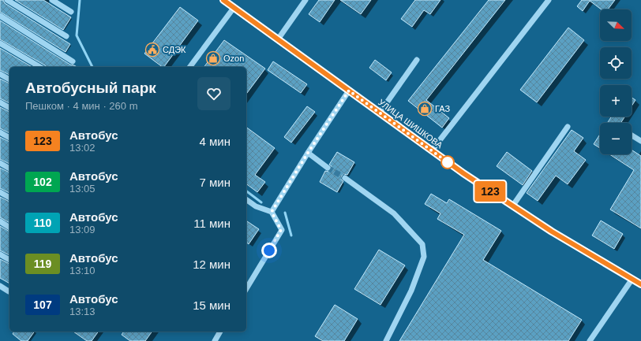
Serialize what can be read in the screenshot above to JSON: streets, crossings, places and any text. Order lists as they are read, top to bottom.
{
  "streets": {
    "main road": ["УЛИЦА ШИШКОВА"]
  },
  "places": {
    "public building": ["СДЭК"],
    "shop": ["Ozon", "ГАЗ"]
  },
  "lines": ["bus line 123"],
  "north": "bottom right",
  "page": {
    "on_map": "123",
    "map_buttons": ["+", "−"],
    "heading": ["Автобусный парк", "Пешком · 4 мин · 260 m"],
    "list": [
      {
        "mark": "123",
        "name": "Автобус",
        "note": "13:02",
        "value": "4 мин"
      },
      {
        "mark": "102",
        "name": "Автобус",
        "note": "13:05",
        "value": "7 мин"
      },
      {
        "mark": "110",
        "name": "Автобус",
        "note": "13:09",
        "value": "11 мин"
      },
      {
        "mark": "119",
        "name": "Автобус",
        "note": "13:10",
        "value": "12 мин"
      },
      {
        "mark": "107",
        "name": "Автобус",
        "note": "13:13",
        "value": "15 мин"
      }
    ]
  }
}
